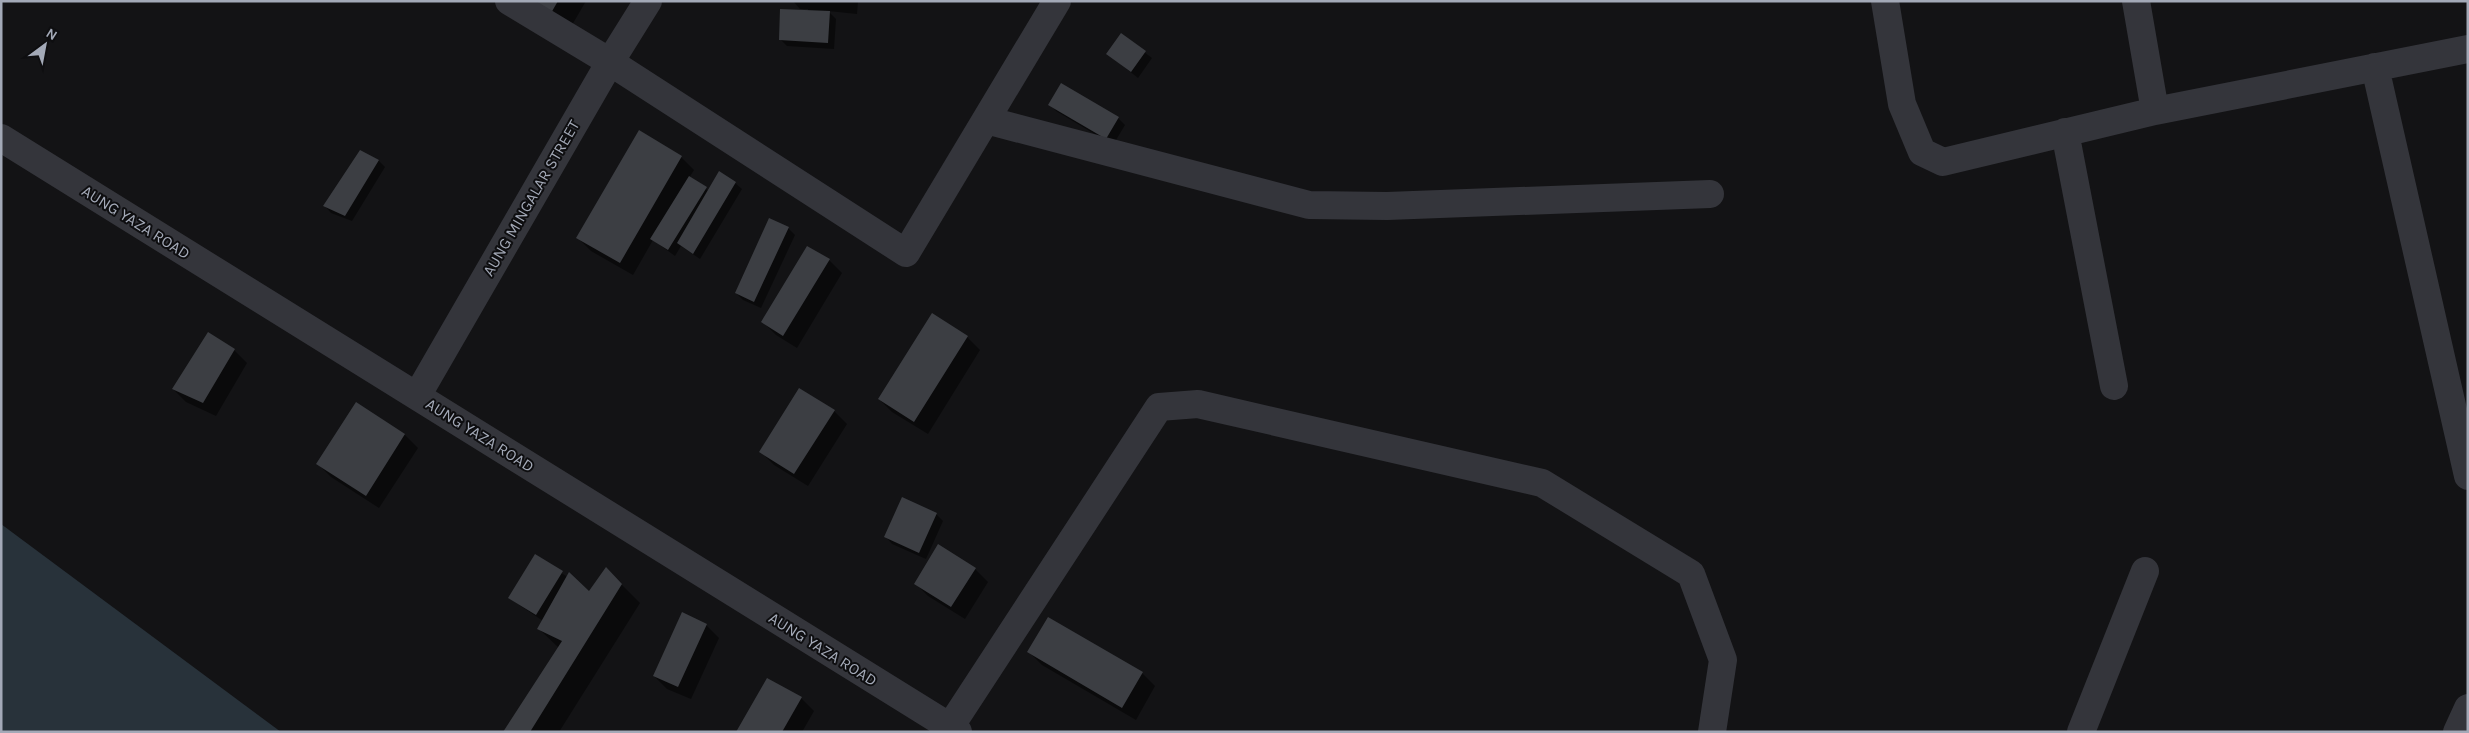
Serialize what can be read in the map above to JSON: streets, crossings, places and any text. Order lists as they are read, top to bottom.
{
  "streets": {
    "street": ["AUNG MINGALAR STREET", "AUNG YAZA ROAD"]
  },
  "crossings": [
    ["AUNG MINGALAR STREET", "AUNG YAZA ROAD"]
  ],
  "north": "top right"
}
